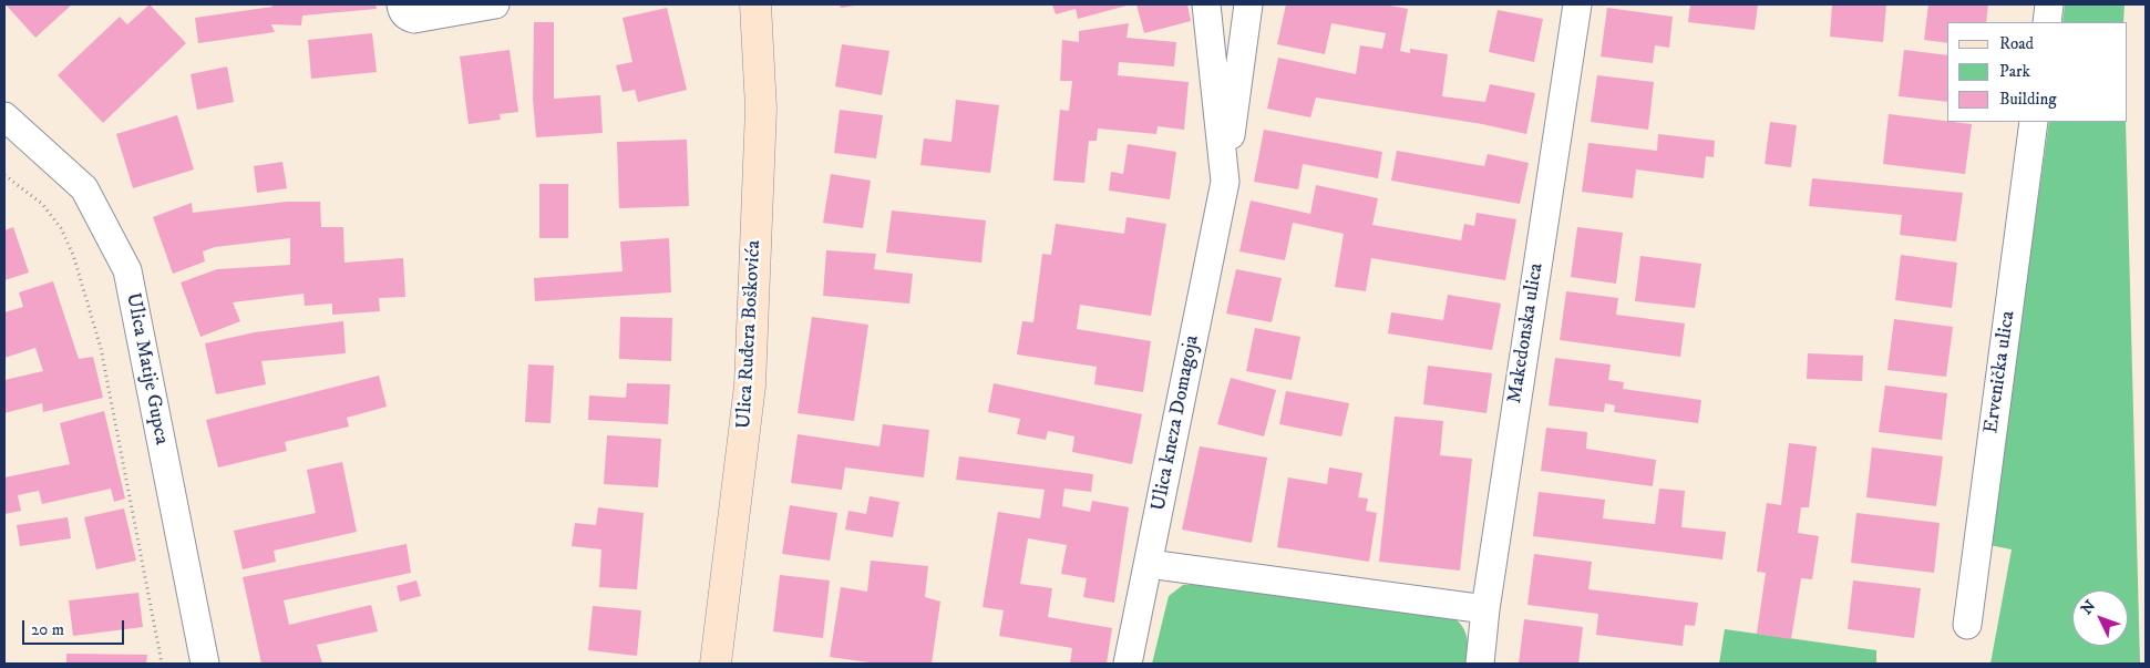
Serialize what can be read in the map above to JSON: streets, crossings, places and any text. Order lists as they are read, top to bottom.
{
  "streets": {
    "main road": ["Ulica Ruđera Boškovića"],
    "street": [
      "Makedonska ulica",
      "Ulica Matije Gupca",
      "Ervenička ulica",
      "Ulica kneza Domagoja"
    ]
  },
  "legend": ["Road", "Park", "Building"],
  "scale_bar": "20 m",
  "north": "top left"
}
